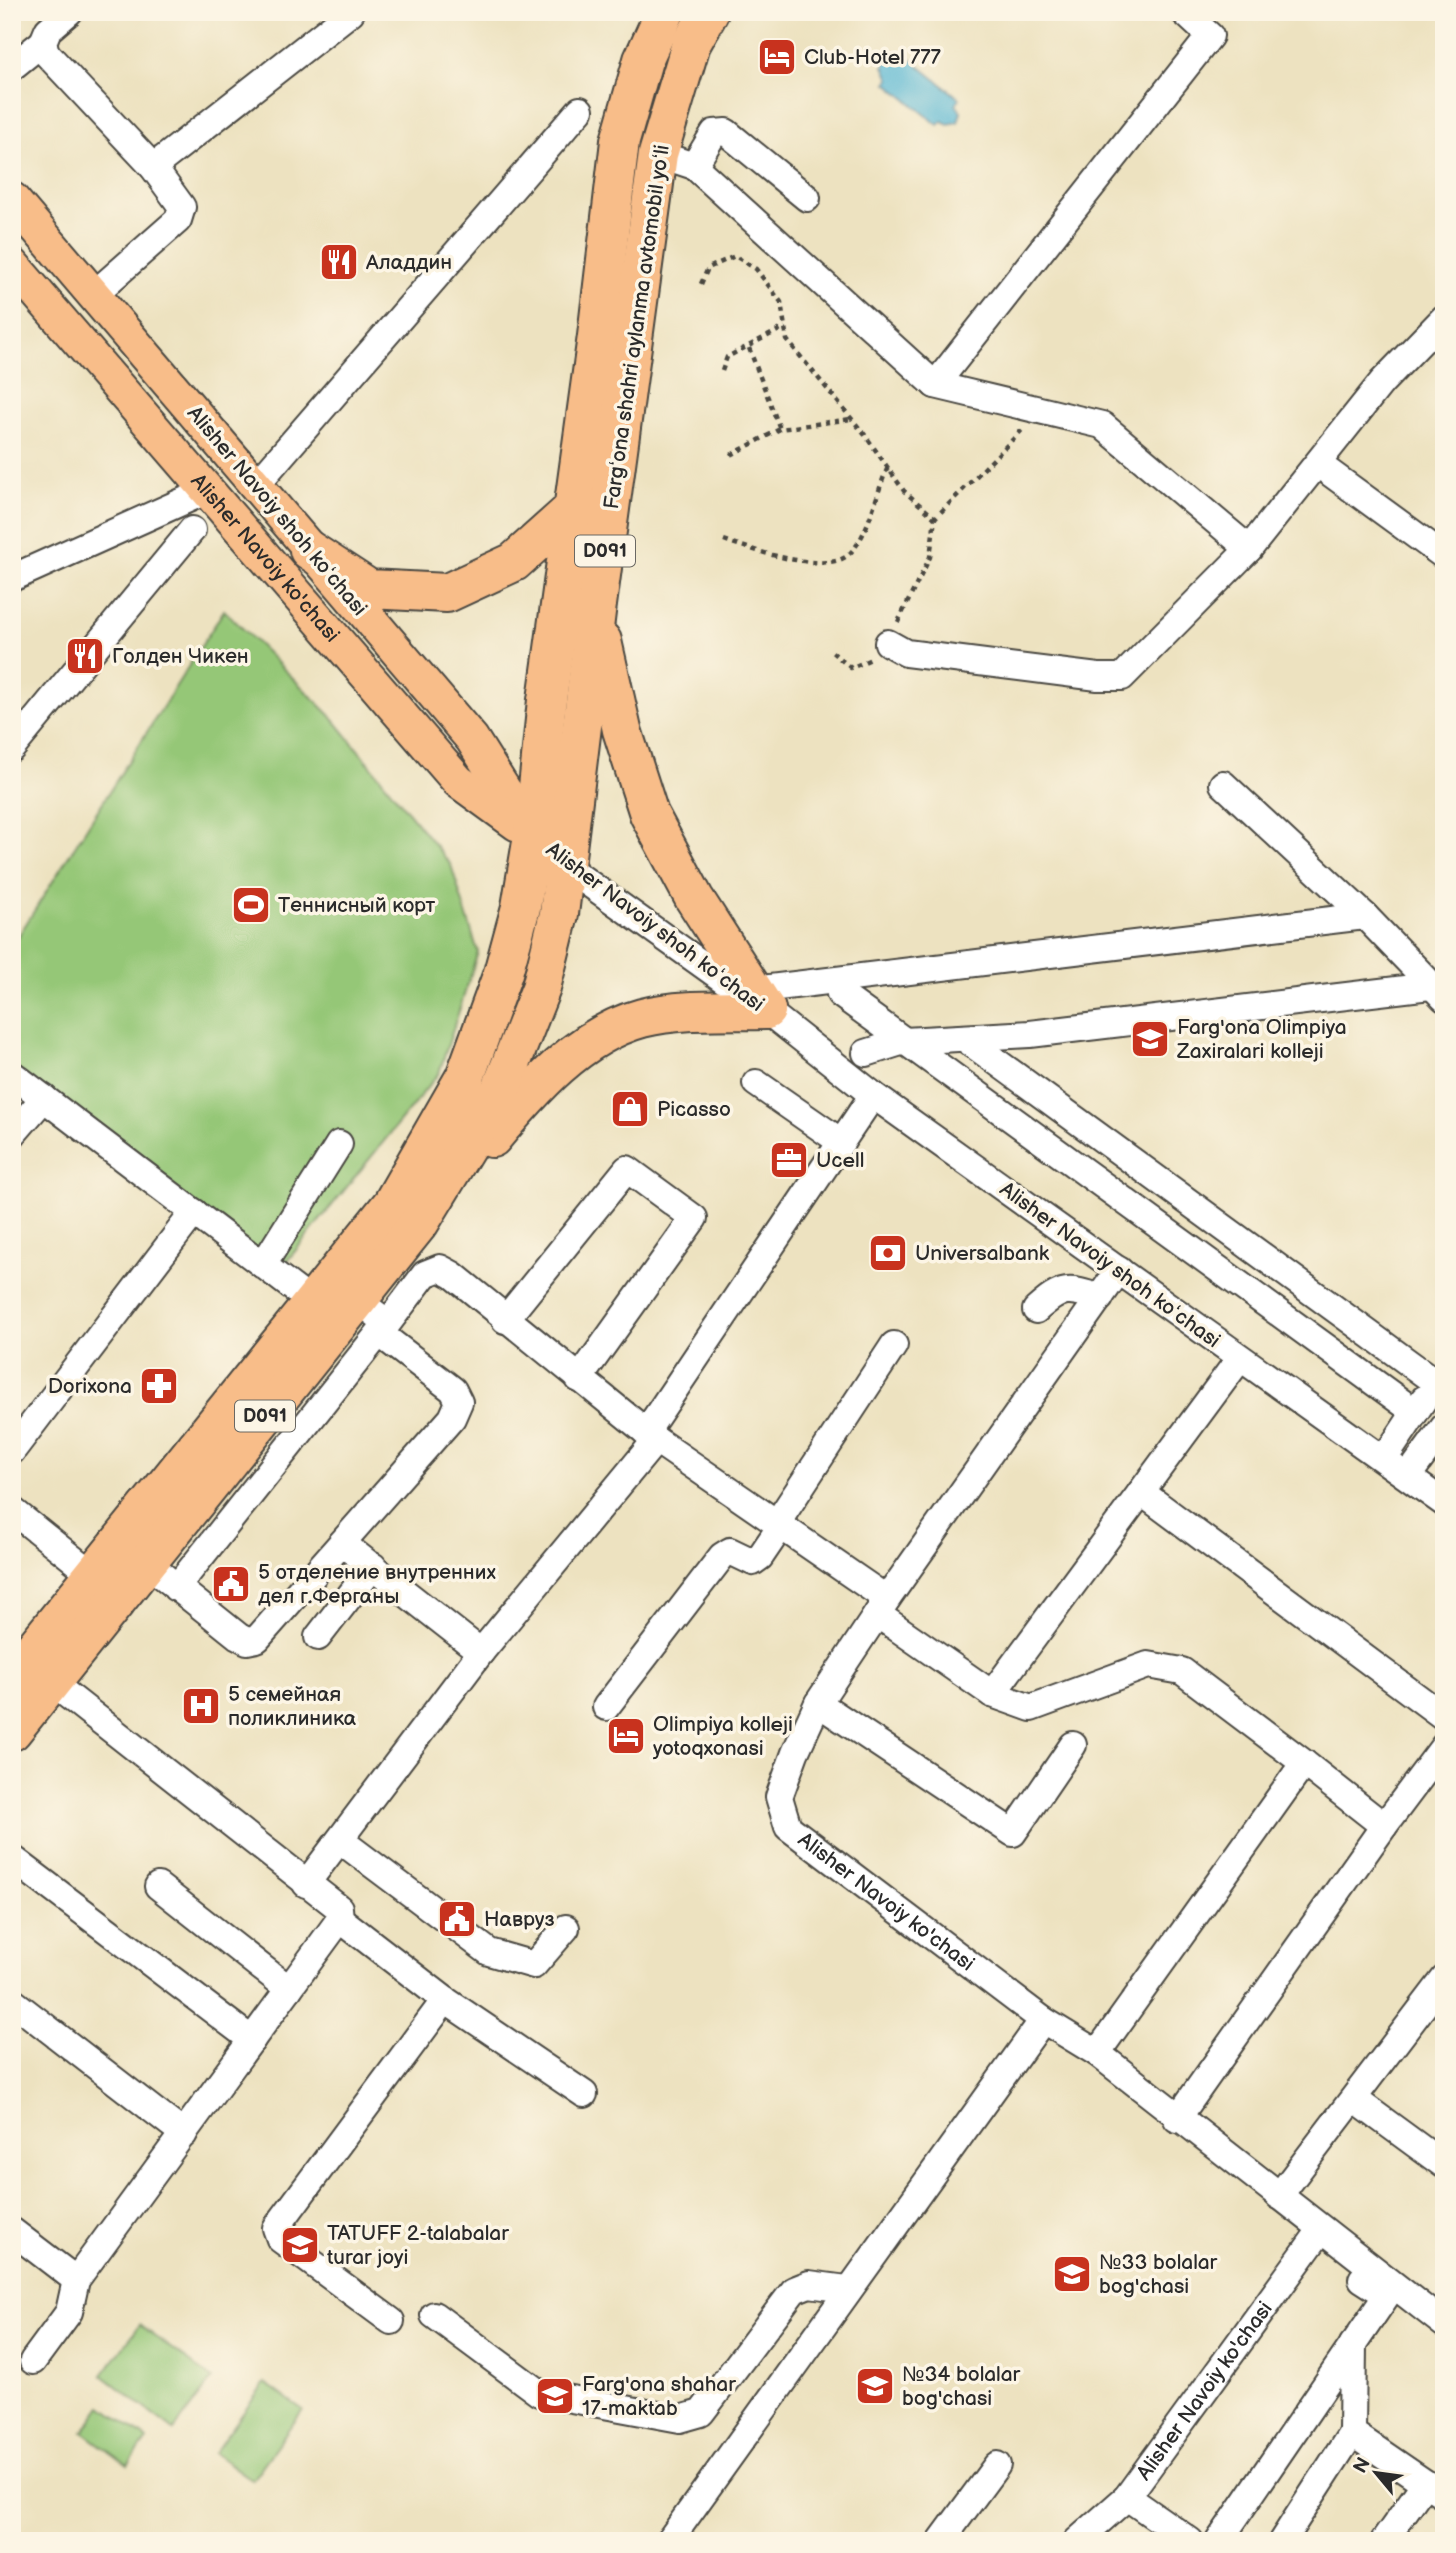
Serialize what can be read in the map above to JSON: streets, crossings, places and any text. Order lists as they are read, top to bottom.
{
  "streets": {
    "highway": ["Fargʻona shahri aylanma avtomobil yoʻli", "D091"],
    "main road": ["Alisher Navoiy shoh koʻchasi", "Alisher Navoiy ko'chasi"]
  },
  "crossings": [
    ["Fargʻona shahri aylanma avtomobil yoʻli", "Alisher Navoiy shoh koʻchasi"],
    ["Fargʻona shahri aylanma avtomobil yoʻli", "Alisher Navoiy ko'chasi"],
    ["Alisher Navoiy shoh koʻchasi", "Alisher Navoiy ko'chasi"]
  ],
  "places": {
    "hotel": ["Club-Hotel 777", "Olimpiya kolleji yotoqxonasi"],
    "restaurant": ["Аладдин", "Голден Чикен"],
    "sports": ["Теннисный корт"],
    "school or university": [
      "Farg'ona Olimpiya Zaxiralari kolleji",
      "TATUFF 2-talabalar turar joyi",
      "№33 bolalar bog'chasi",
      "№34 bolalar bog'chasi",
      "Farg'ona shahar 17-maktab"
    ],
    "shop": ["Picasso"],
    "office": ["Ucell"],
    "bank": ["Universalbank"],
    "pharmacy": ["Dorixona"],
    "public building": ["5 отделение внутренних дел г.Ферганы", "Навруз"],
    "hospital": ["5 семейная поликлиника"]
  },
  "north": "top left"
}
